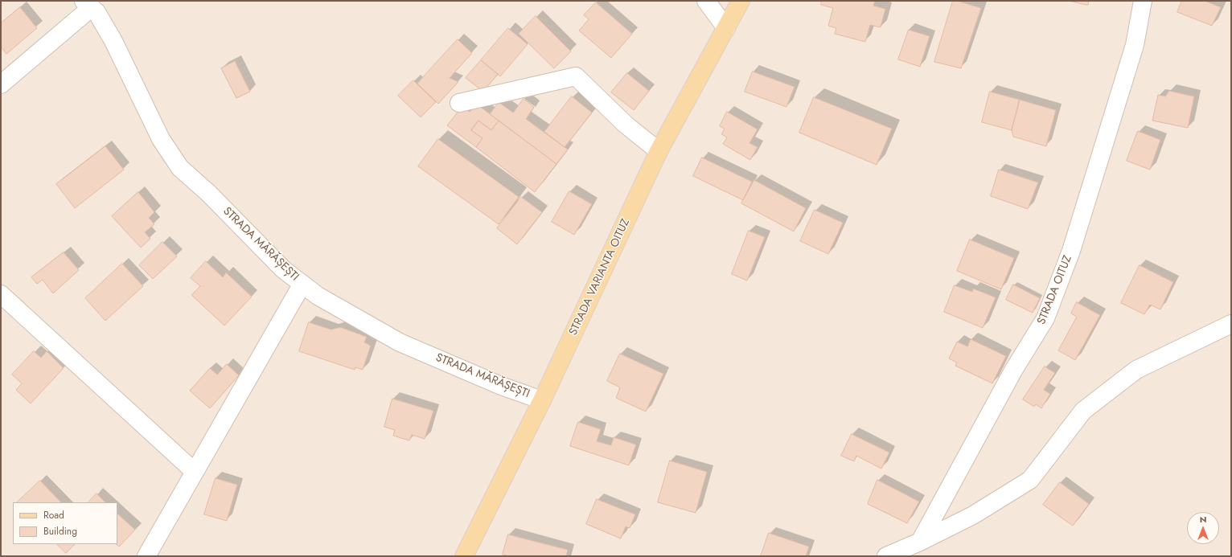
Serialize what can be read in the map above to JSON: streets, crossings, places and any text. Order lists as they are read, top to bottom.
{
  "streets": {
    "main road": ["STRADA VARIANTA OITUZ"],
    "street": ["STRADA MĂRĂȘEȘTI", "STRADA OITUZ"]
  },
  "crossings": [
    ["STRADA MĂRĂȘEȘTI", "STRADA VARIANTA OITUZ"]
  ],
  "legend": ["Road", "Building"],
  "north": "top"
}
